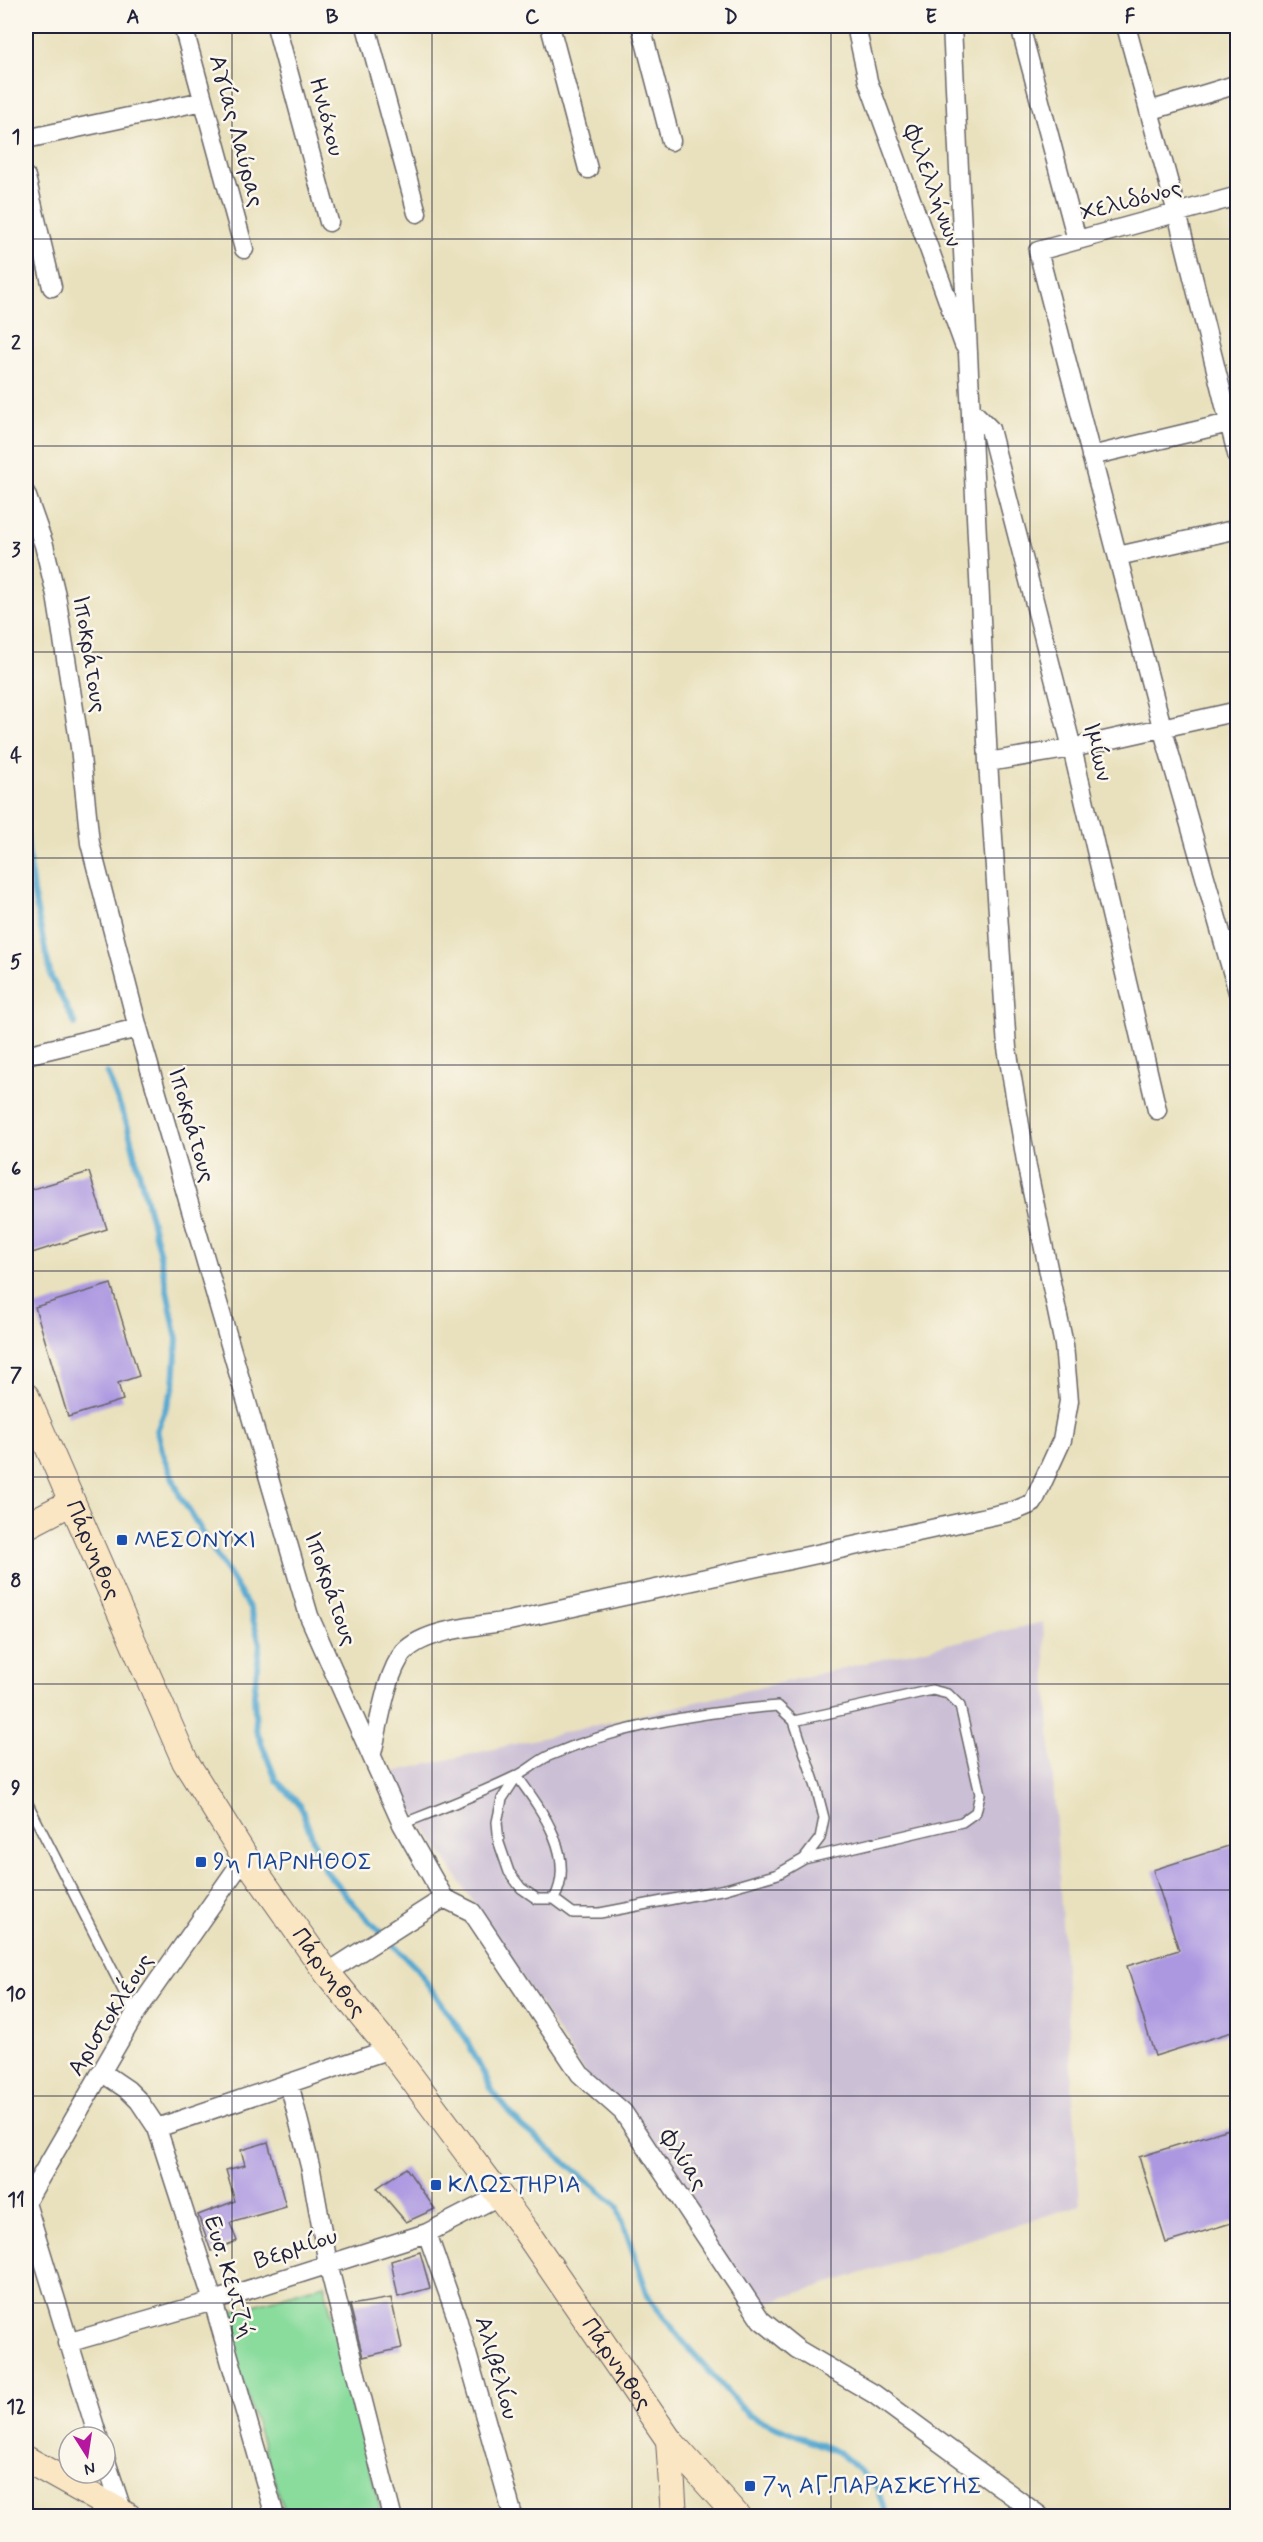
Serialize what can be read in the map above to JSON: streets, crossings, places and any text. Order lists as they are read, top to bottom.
{
  "streets": {
    "main road": ["Πάρνηθος"],
    "street": [
      "Ηνιόχου",
      "Αγίας Λαύρας",
      "Φιλελλήνων",
      "Χελιδόνος",
      "Ιποκράτους",
      "Ιμίων",
      "Αριστοκλέους",
      "Φλύας",
      "Βερμίου",
      "Ευσ. Κεντζή",
      "Αλιβελίου"
    ]
  },
  "crossings": [
    ["Πάρνηθος", "Αριστοκλέους"],
    ["Πάρνηθος", "Βερμίου"],
    ["Αριστοκλέους", "Ευσ. Κεντζή"],
    ["Βερμίου", "Ευσ. Κεντζή"],
    ["Βερμίου", "Αλιβελίου"]
  ],
  "places": {
    "transit": [
      "ΜΕΣΟΝΥΧΙ",
      "9η ΠΑΡΝΗΘΟΣ",
      "ΚΛΩΣΤΗΡΙΑ",
      "7η ΑΓ.ΠΑΡΑΣΚΕΥΗΣ"
    ]
  },
  "north": "bottom",
  "grid": {
    "columns": [
      "A",
      "B",
      "C",
      "D",
      "E",
      "F"
    ],
    "rows": [
      "1",
      "2",
      "3",
      "4",
      "5",
      "6",
      "7",
      "8",
      "9",
      "10",
      "11",
      "12"
    ]
  }
}
